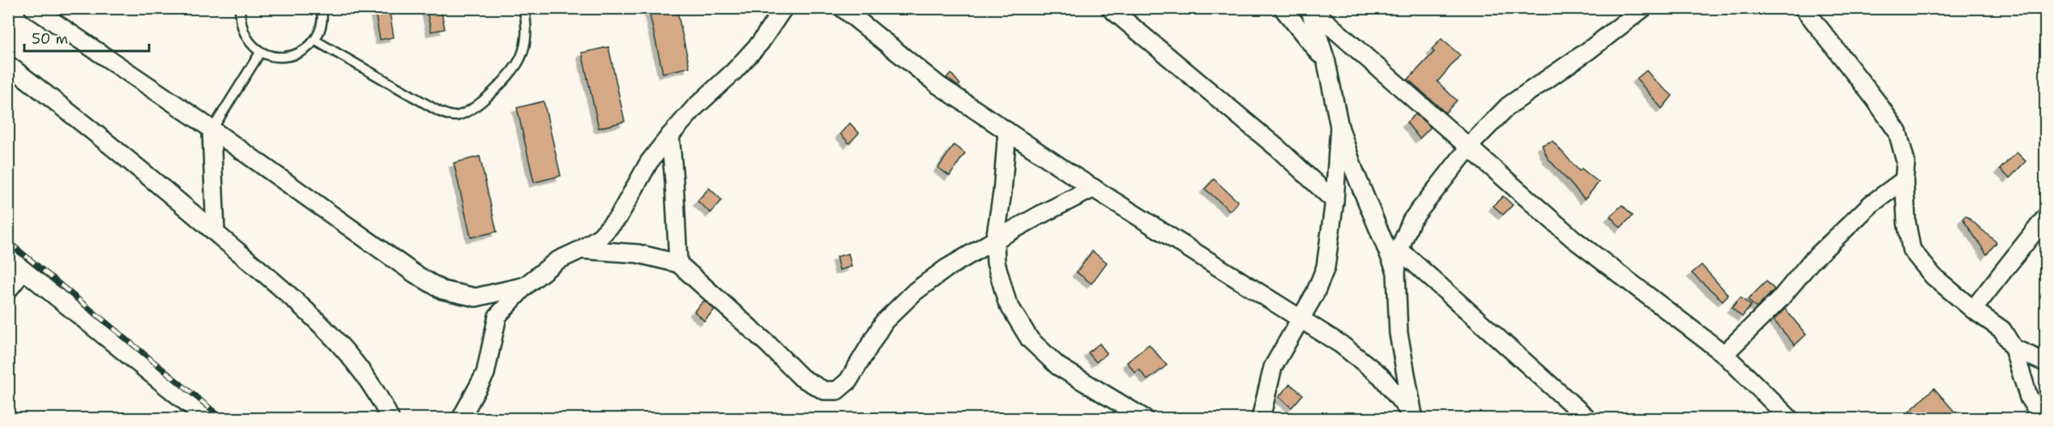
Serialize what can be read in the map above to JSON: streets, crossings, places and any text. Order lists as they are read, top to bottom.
{
  "scale_bar": "50 m"
}
